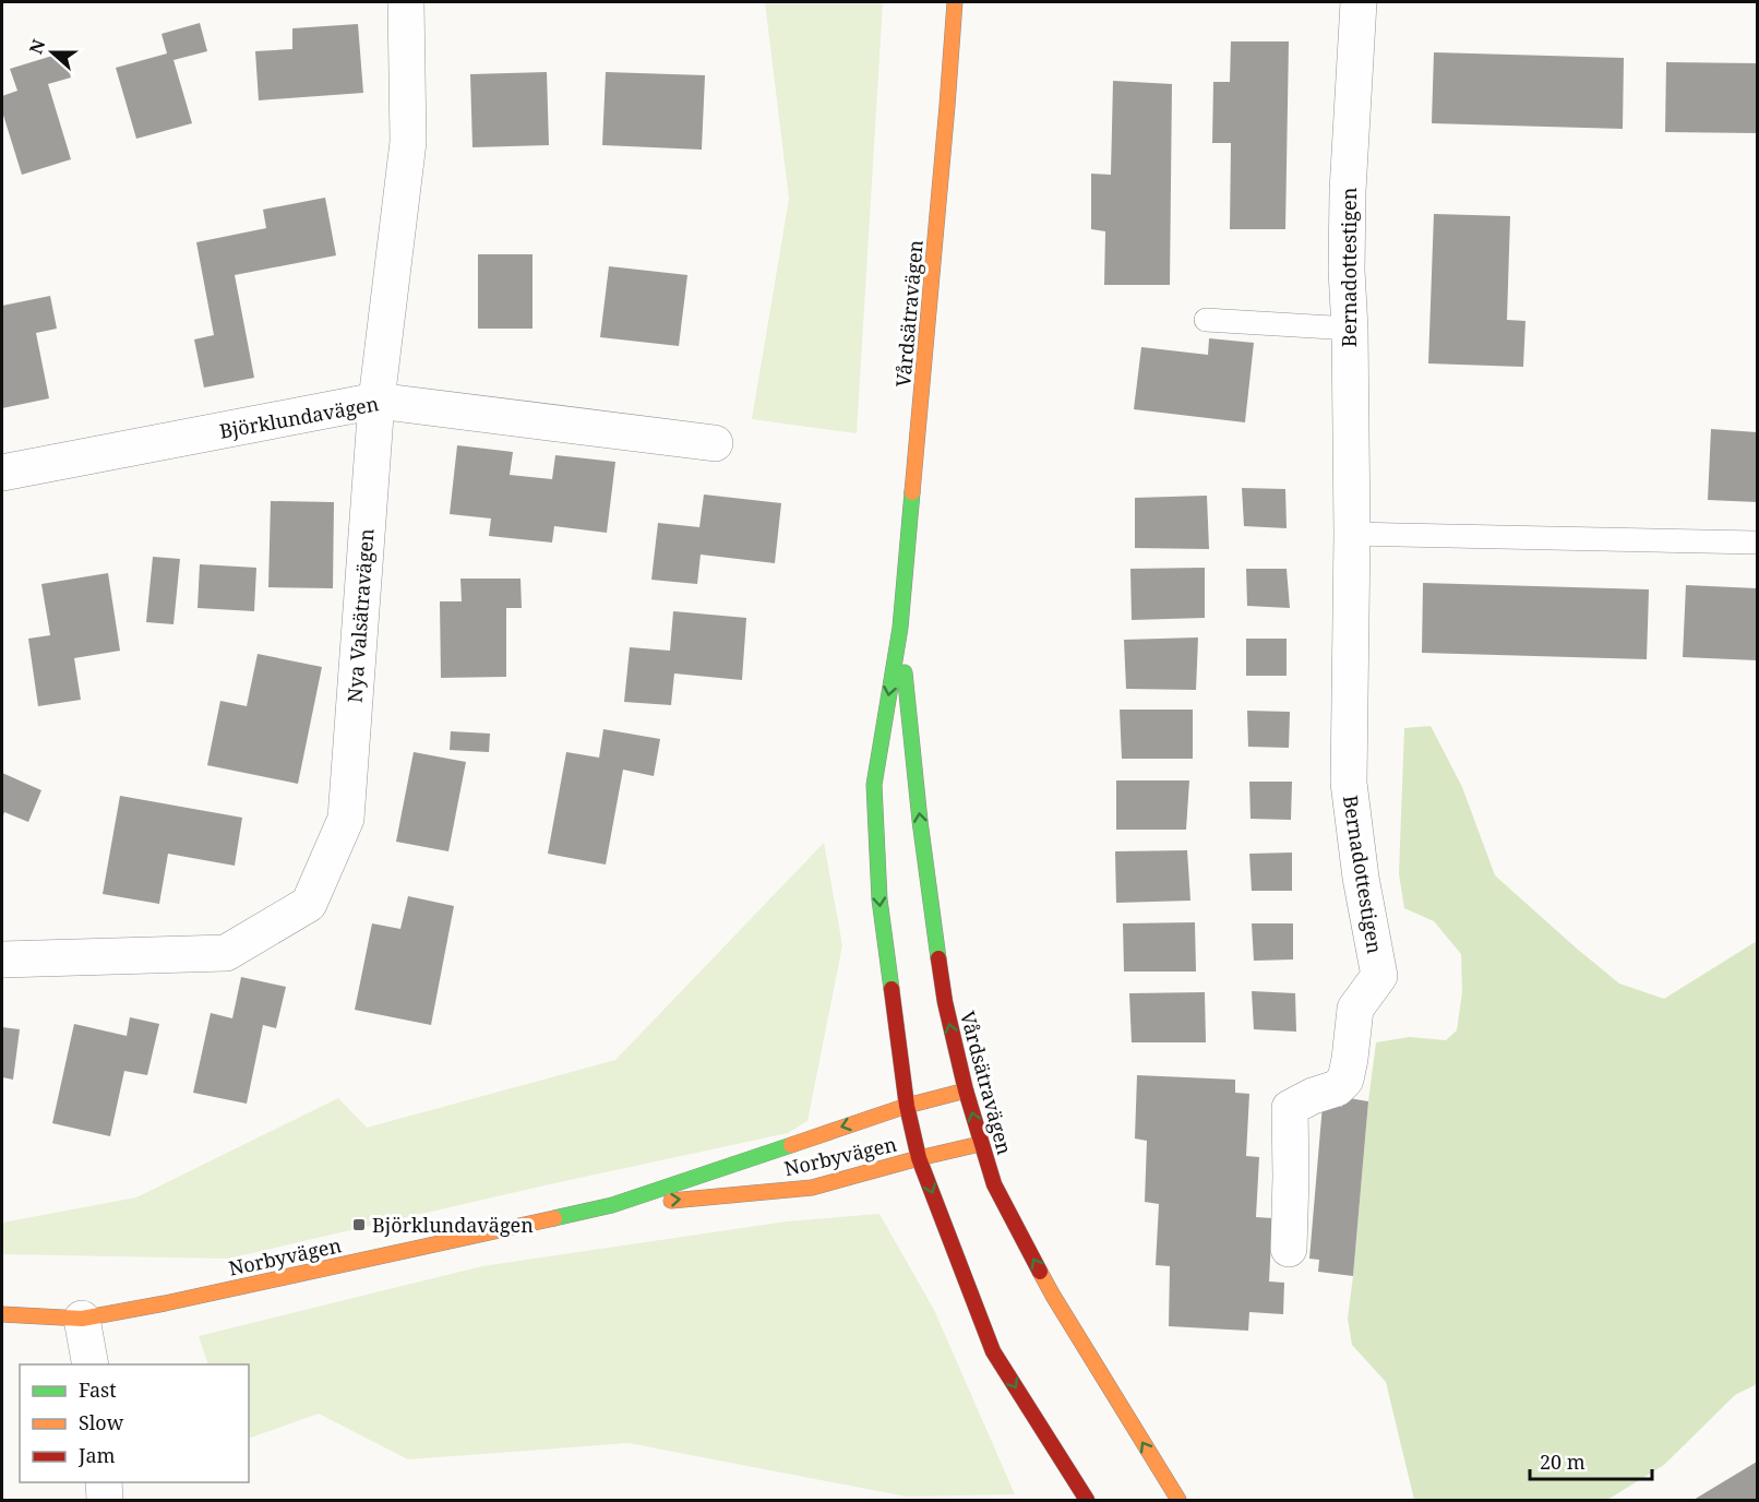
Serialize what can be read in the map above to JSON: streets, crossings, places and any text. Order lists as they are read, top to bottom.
{
  "streets": {
    "main road": ["Vårdsätravägen", "Norbyvägen"],
    "street": ["Bernadottestigen", "Björklundavägen", "Nya Valsätravägen"]
  },
  "crossings": [
    ["Vårdsätravägen", "Norbyvägen"],
    ["Björklundavägen", "Nya Valsätravägen"]
  ],
  "places": {
    "transit": ["Björklundavägen"]
  },
  "legend": ["Fast", "Slow", "Jam"],
  "scale_bar": "20 m",
  "north": "left"
}
